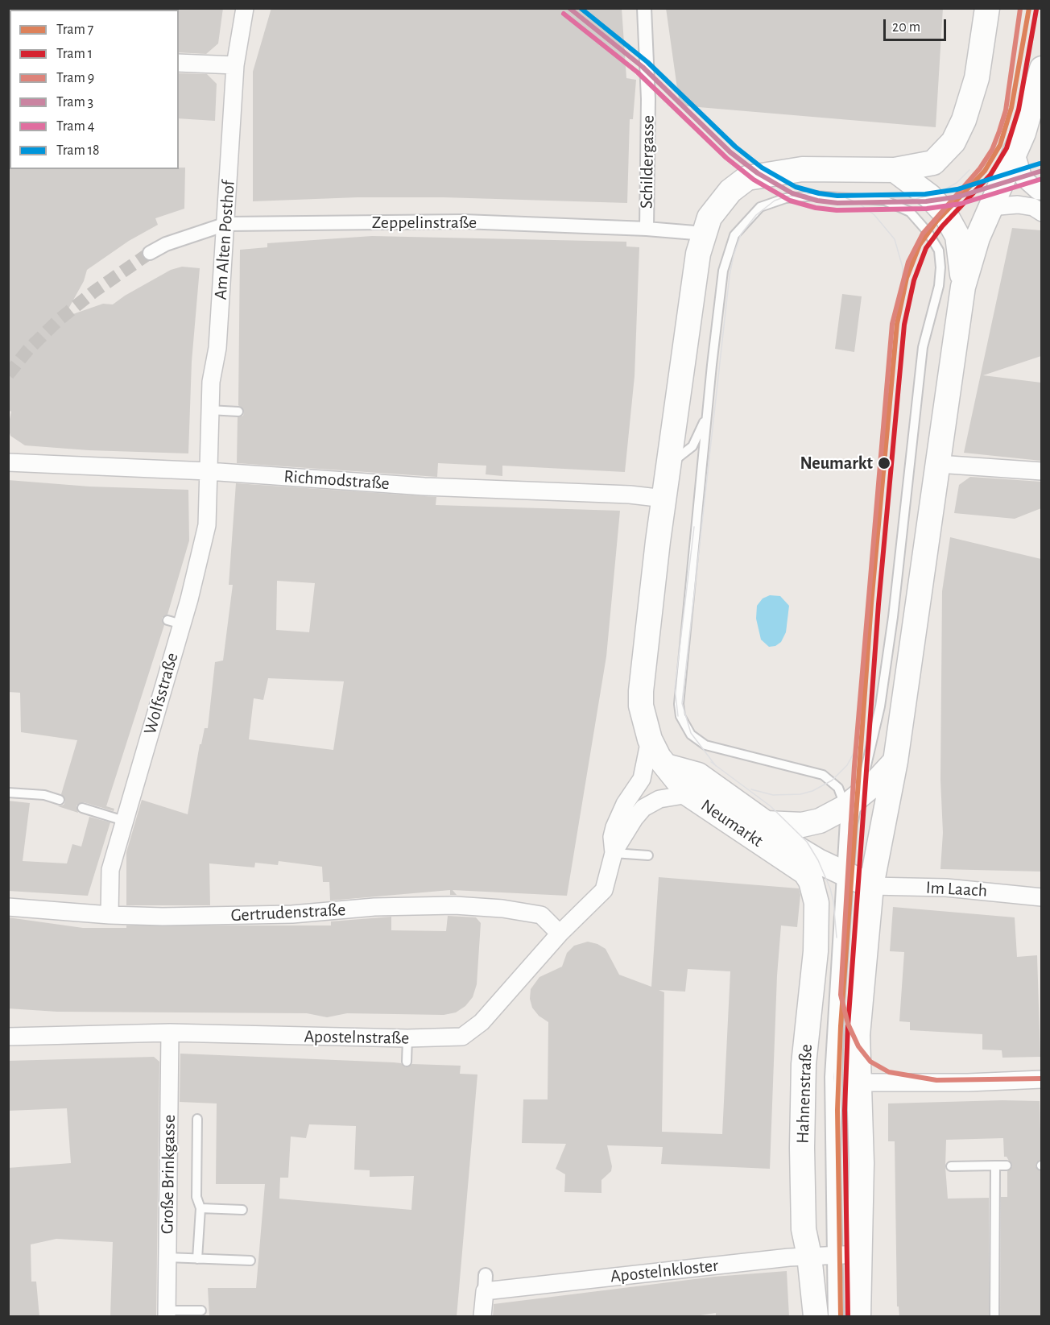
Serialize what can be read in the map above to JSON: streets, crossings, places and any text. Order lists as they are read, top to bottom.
{
  "streets": {
    "main road": ["Neumarkt", "Hahnenstraße"],
    "street": [
      "Schildergasse",
      "Zeppelinstraße",
      "Am Alten Posthof",
      "Richmodstraße",
      "Wolfsstraße",
      "Im Laach",
      "Gertrudenstraße",
      "Apostelnstraße",
      "Große Brinkgasse",
      "Apostelnkloster"
    ]
  },
  "crossings": [
    ["Schildergasse", "Zeppelinstraße"],
    ["Zeppelinstraße", "Am Alten Posthof"],
    ["Zeppelinstraße", "Neumarkt"],
    ["Am Alten Posthof", "Richmodstraße"],
    ["Am Alten Posthof", "Wolfsstraße"],
    ["Richmodstraße", "Wolfsstraße"],
    ["Richmodstraße", "Neumarkt"],
    ["Wolfsstraße", "Gertrudenstraße"],
    ["Neumarkt", "Im Laach"],
    ["Neumarkt", "Apostelnstraße"],
    ["Neumarkt", "Hahnenstraße"],
    ["Im Laach", "Hahnenstraße"],
    ["Gertrudenstraße", "Apostelnstraße"],
    ["Apostelnstraße", "Große Brinkgasse"],
    ["Hahnenstraße", "Apostelnkloster"]
  ],
  "places": ["Neumarkt"],
  "lines": [
    "tram line 7",
    "tram line 3",
    "tram line 18",
    "tram line 9",
    "tram line 1",
    "tram line 4"
  ],
  "legend": [
    "Tram 7",
    "Tram 1",
    "Tram 9",
    "Tram 3",
    "Tram 4",
    "Tram 18"
  ],
  "scale_bar": "20 m"
}
